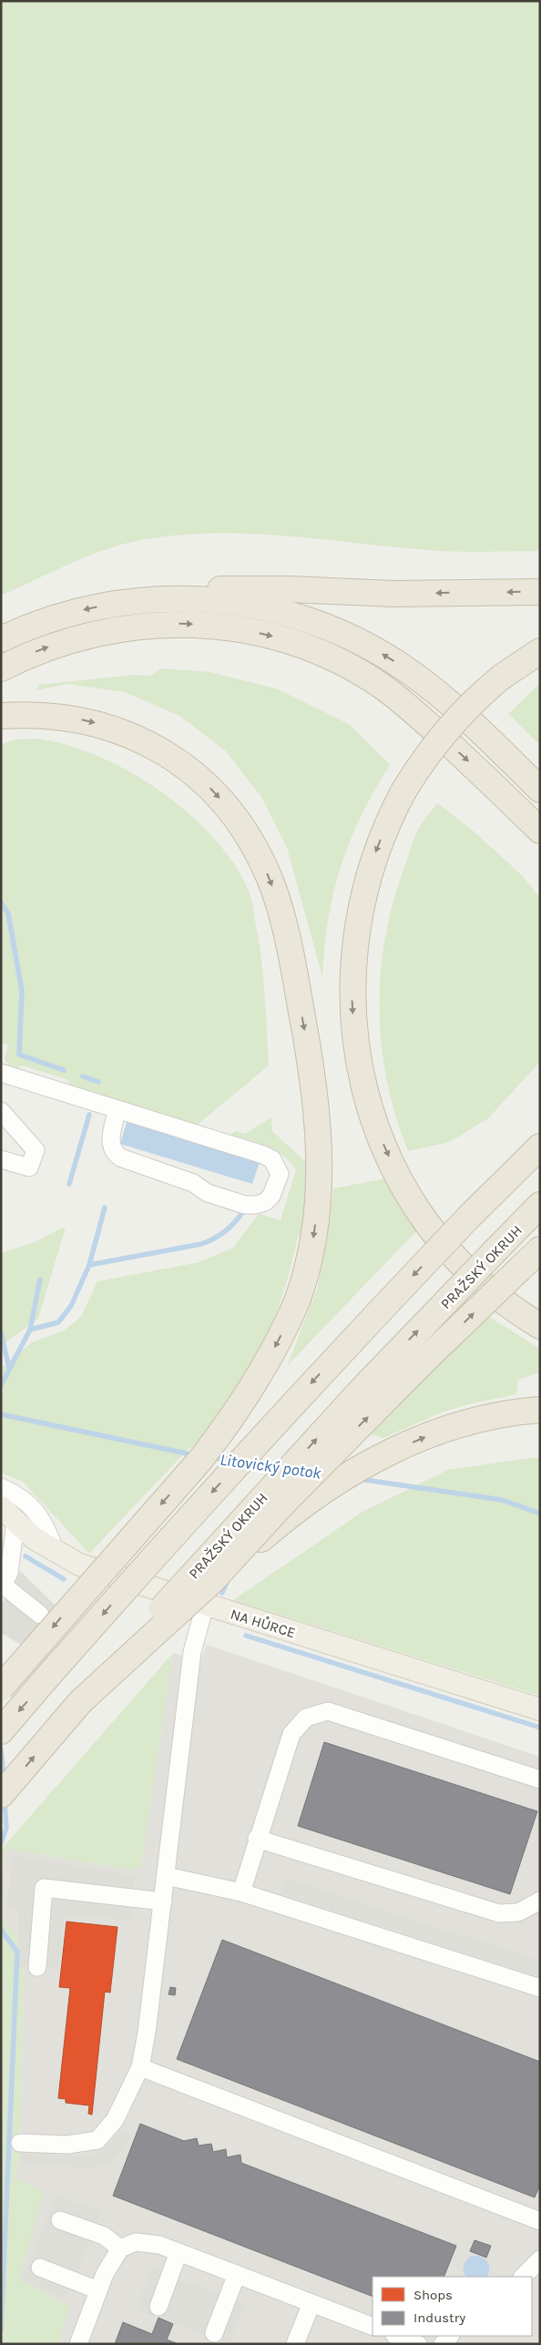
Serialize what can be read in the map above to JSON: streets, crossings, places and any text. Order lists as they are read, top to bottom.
{
  "streets": {
    "highway": ["PRAŽSKÝ OKRUH"],
    "main road": ["NA HŮRCE"]
  },
  "water": ["Litovický potok"],
  "legend": ["Shops", "Industry"]
}
